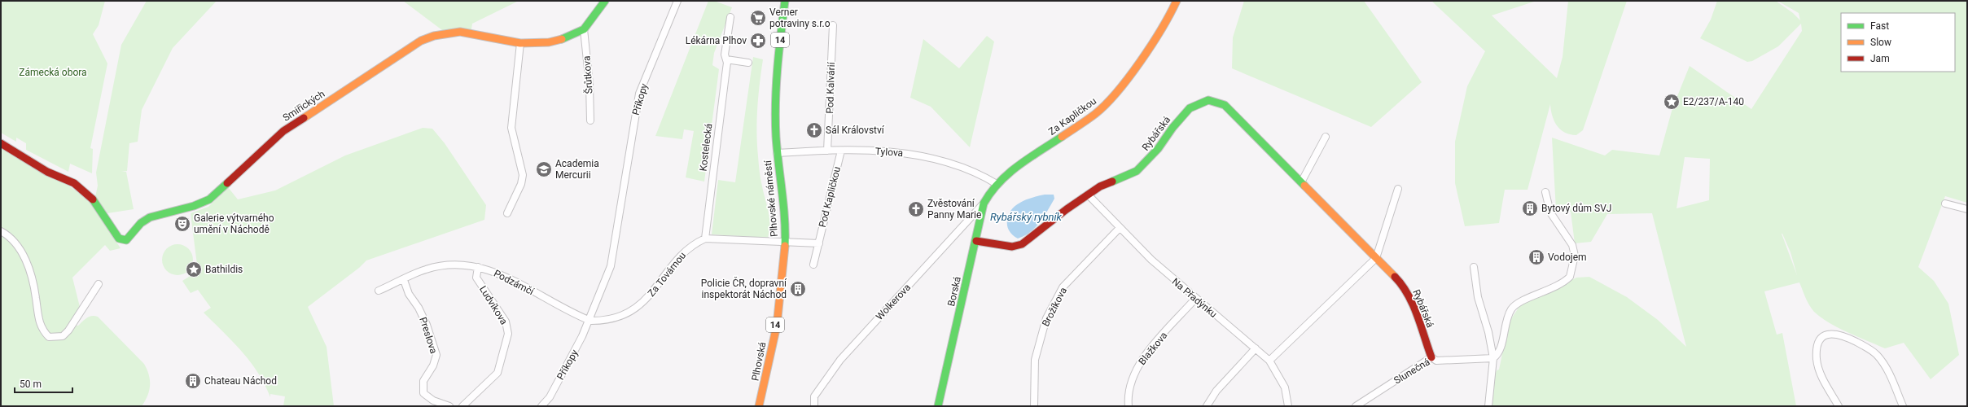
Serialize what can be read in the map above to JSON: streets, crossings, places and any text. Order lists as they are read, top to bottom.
{
  "streets": {
    "street": [
      "14",
      "Šrůtkova",
      "Pod Kalvárií",
      "Příkopy",
      "Smiřických",
      "Za Kapličkou",
      "Rybářská",
      "Kostelecká",
      "Tylova",
      "Pod Kapličkou",
      "Plhovské náměstí",
      "Za Továrnou",
      "Podzámčí",
      "Borská",
      "Na Přadýnku",
      "Wolkerova",
      "Ludvíkova",
      "Brožíkova",
      "Preslova",
      "Blažkova",
      "Plhovská",
      "Slunečná"
    ]
  },
  "crossings": [
    ["14", "Tylova"],
    ["14", "Plhovské náměstí"],
    ["Šrůtkova", "Smiřických"],
    ["Pod Kalvárií", "Tylova"],
    ["Příkopy", "Za Továrnou"],
    ["Příkopy", "Podzámčí"],
    ["Za Kapličkou", "Tylova"],
    ["Za Kapličkou", "Borská"],
    ["Rybářská", "Borská"],
    ["Rybářská", "Na Přadýnku"],
    ["Rybářská", "Slunečná"],
    ["Kostelecká", "Za Továrnou"],
    ["Tylova", "Pod Kapličkou"],
    ["Tylova", "Plhovské náměstí"],
    ["Tylova", "Borská"],
    ["Plhovské náměstí", "Plhovská"],
    ["Za Továrnou", "Podzámčí"],
    ["Podzámčí", "Ludvíkova"],
    ["Podzámčí", "Preslova"],
    ["Borská", "Wolkerova"],
    ["Na Přadýnku", "Brožíkova"],
    ["Na Přadýnku", "Blažkova"]
  ],
  "water": ["Rybářský rybník"],
  "parks": ["Zámecká obora"],
  "places": {
    "supermarket": ["Verner potraviny s.r.o"],
    "pharmacy": ["Lékárna Plhov"],
    "place": ["E2/237/A-140", "Bathildis"],
    "church": ["Sál Království", "Zvěstování Panny Marie"],
    "school or university": ["Academia Mercurii"],
    "building": [
      "Bytový dům SVJ",
      "Vodojem",
      "Policie ČR, dopravní inspektorát Náchod",
      "Chateau Náchod"
    ],
    "theatre": ["Galerie výtvarného umění v Náchodě"]
  },
  "legend": ["Fast", "Slow", "Jam"],
  "scale_bar": "50 m"
}
